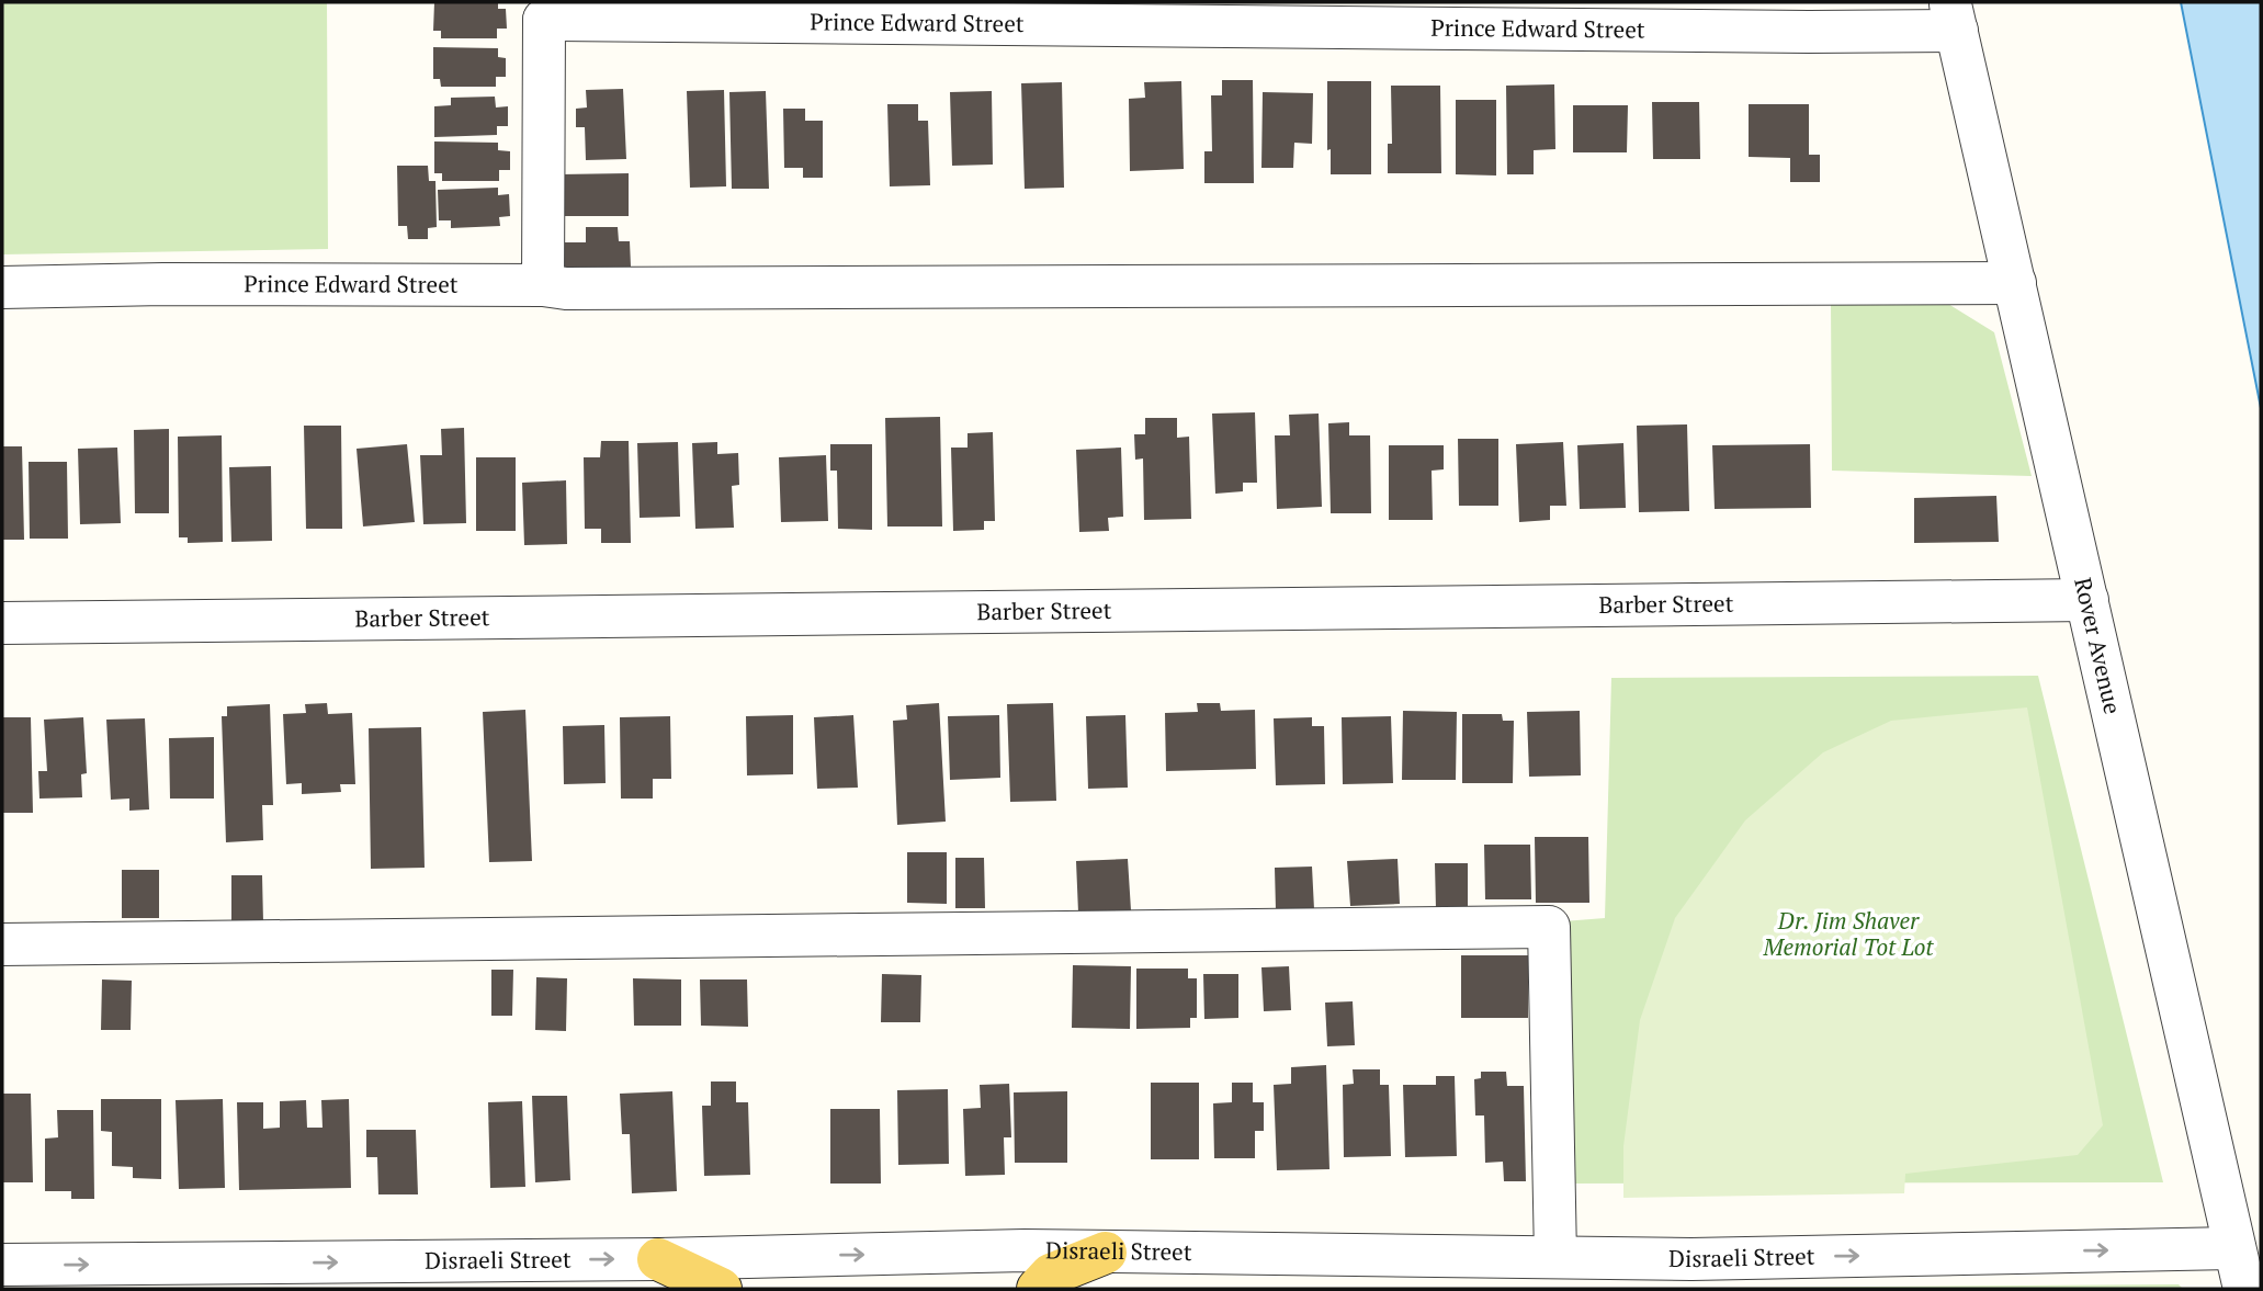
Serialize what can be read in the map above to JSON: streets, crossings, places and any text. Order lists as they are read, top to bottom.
{
  "streets": {
    "street": [
      "Prince Edward Street",
      "Barber Street",
      "Rover Avenue",
      "Disraeli Street"
    ]
  },
  "crossings": [
    ["Prince Edward Street", "Rover Avenue"],
    ["Barber Street", "Rover Avenue"],
    ["Rover Avenue", "Disraeli Street"]
  ],
  "one_way": ["Disraeli Street"],
  "parks": ["Dr. Jim Shaver Memorial Tot Lot"]
}
